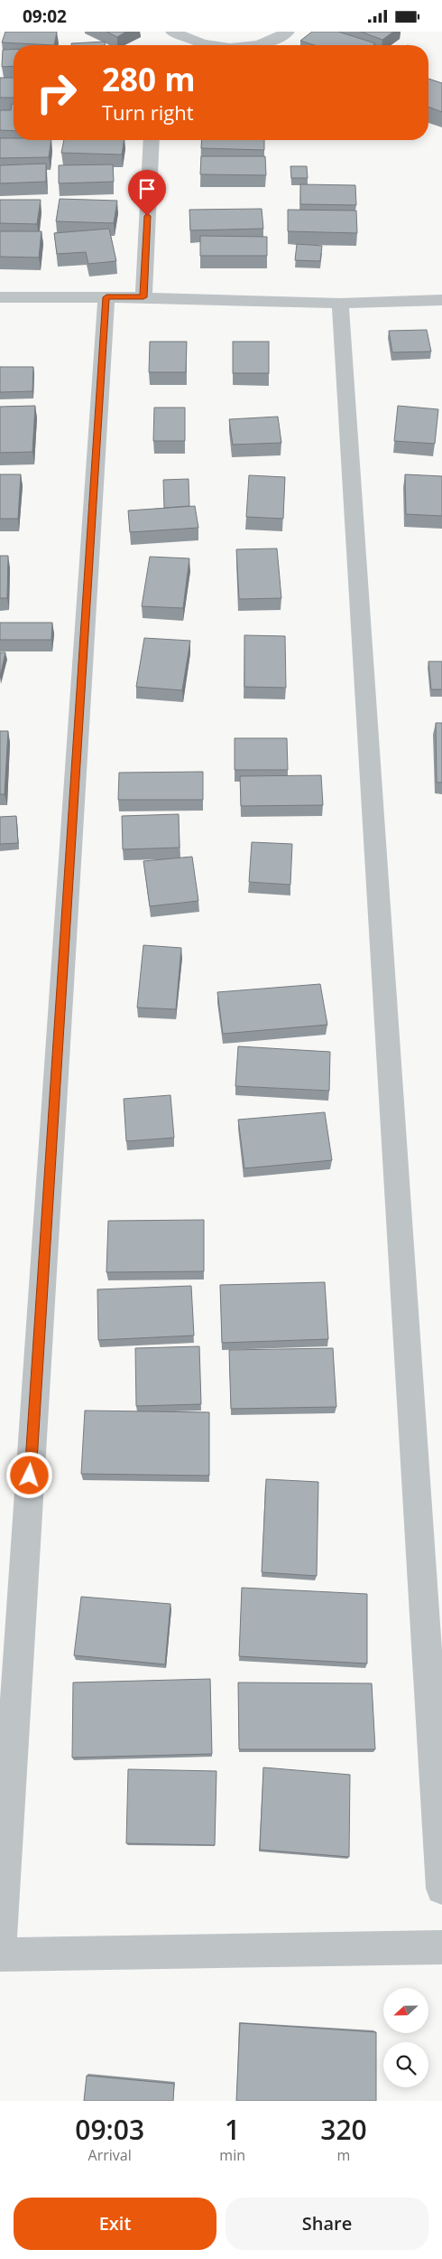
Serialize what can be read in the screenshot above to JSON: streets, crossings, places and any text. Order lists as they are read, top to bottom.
{
  "north": "left",
  "page": {
    "status": "09:02",
    "turn": ["280 m", "Turn right"],
    "eta": [
      "09:03",
      "Arrival",
      "1",
      "min",
      "320",
      "m"
    ],
    "buttons": ["Exit", "Share"]
  }
}
